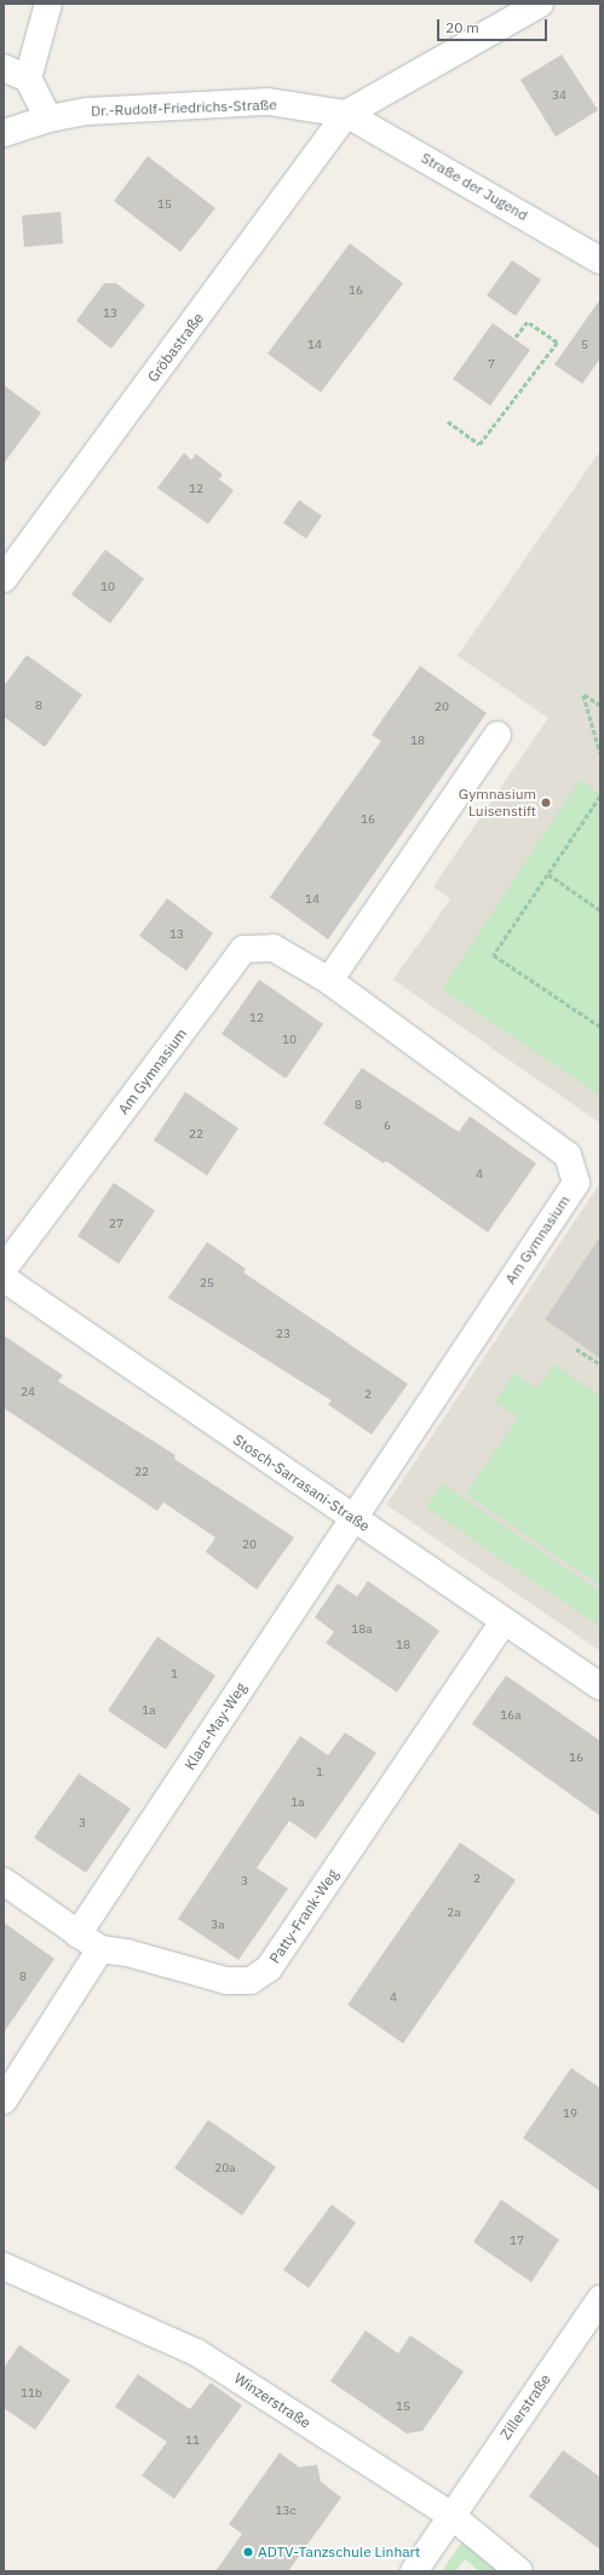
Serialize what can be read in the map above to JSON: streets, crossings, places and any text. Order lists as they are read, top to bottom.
{
  "streets": {
    "street": [
      "Dr.-Rudolf-Friedrichs-Straße",
      "Straße der Jugend",
      "Gröbastraße",
      "Am Gymnasium",
      "Stosch-Sarrasani-Straße",
      "Klara-May-Weg",
      "Patty-Frank-Weg",
      "Winzerstraße",
      "Zillerstraße"
    ]
  },
  "crossings": [
    ["Dr.-Rudolf-Friedrichs-Straße", "Straße der Jugend"],
    ["Dr.-Rudolf-Friedrichs-Straße", "Gröbastraße"],
    ["Straße der Jugend", "Gröbastraße"],
    ["Am Gymnasium", "Stosch-Sarrasani-Straße"],
    ["Am Gymnasium", "Klara-May-Weg"],
    ["Stosch-Sarrasani-Straße", "Klara-May-Weg"],
    ["Stosch-Sarrasani-Straße", "Patty-Frank-Weg"],
    ["Klara-May-Weg", "Patty-Frank-Weg"],
    ["Winzerstraße", "Zillerstraße"]
  ],
  "places": ["Gymnasium Luisenstift", "ADTV-Tanzschule Linhart"],
  "house_numbers": [
    "34",
    "15",
    "16",
    "13",
    "14",
    "5",
    "7",
    "12",
    "10",
    "8",
    "20",
    "18",
    "16",
    "14",
    "13",
    "12",
    "10",
    "8",
    "6",
    "22",
    "4",
    "27",
    "25",
    "23",
    "24",
    "2",
    "22",
    "20",
    "18a",
    "18",
    "1",
    "1a",
    "16a",
    "16",
    "1",
    "1a",
    "3",
    "2",
    "3",
    "2a",
    "3a",
    "8",
    "4",
    "19",
    "20a",
    "17",
    "11b",
    "15",
    "11",
    "13c"
  ],
  "scale_bar": "20 m"
}
